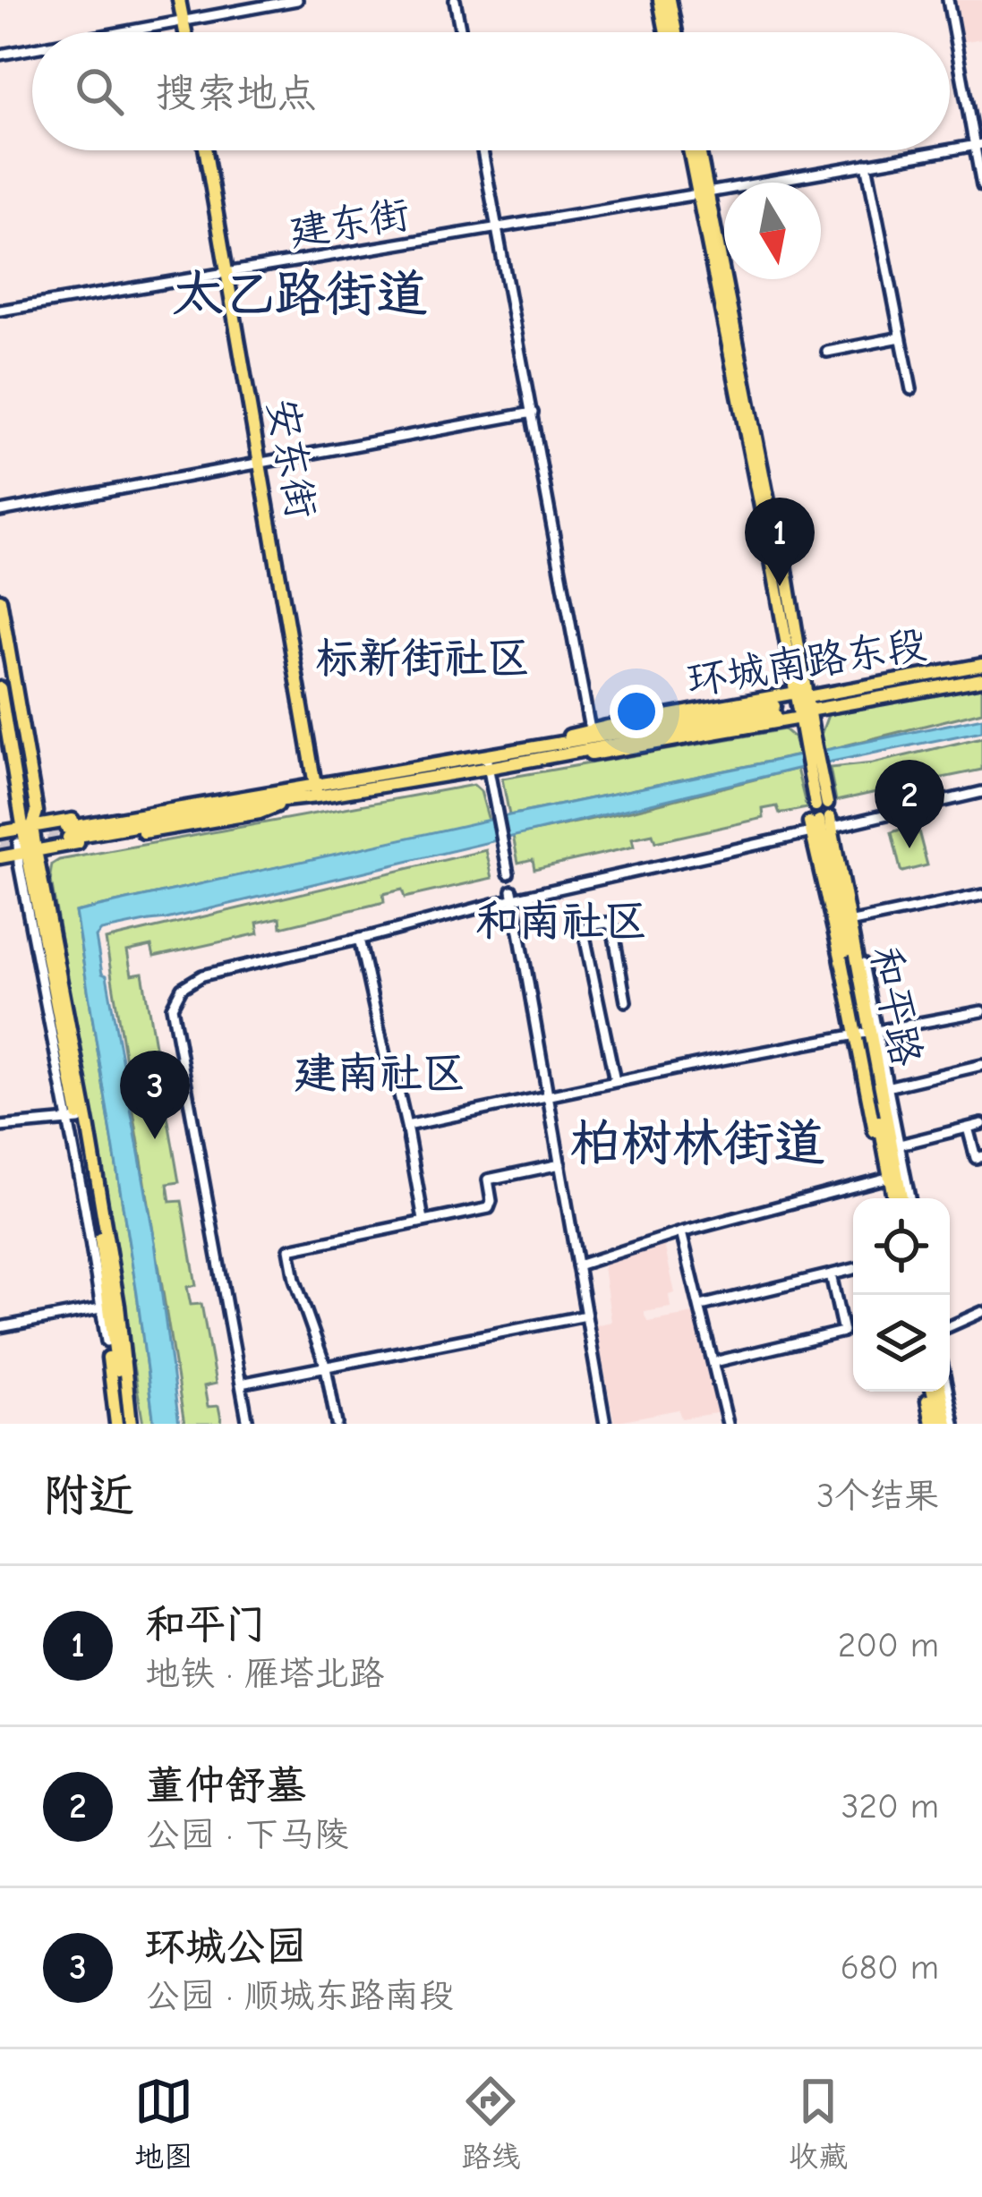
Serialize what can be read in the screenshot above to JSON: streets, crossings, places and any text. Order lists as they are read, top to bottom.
{
  "streets": {
    "main road": ["安东街", "环城南路东段", "和平路"],
    "street": ["建东街"]
  },
  "crossings": [
    ["建东街", "安东街"],
    ["安东街", "环城南路东段"]
  ],
  "districts": [
    "太乙路街道",
    "标新街社区",
    "和南社区",
    "建南社区",
    "柏树林街道"
  ],
  "north": "bottom",
  "page": {
    "search": "搜索地点",
    "pins": ["1", "2", "3"],
    "heading": ["附近", "3个结果"],
    "list": [
      {
        "mark": "1",
        "name": "和平门",
        "note": "地铁 · 雁塔北路",
        "value": "200 m"
      },
      {
        "mark": "2",
        "name": "董仲舒墓",
        "note": "公园 · 下马陵",
        "value": "320 m"
      },
      {
        "mark": "3",
        "name": "环城公园",
        "note": "公园 · 顺城东路南段",
        "value": "680 m"
      }
    ],
    "nav": ["地图", "路线", "收藏"]
  }
}
